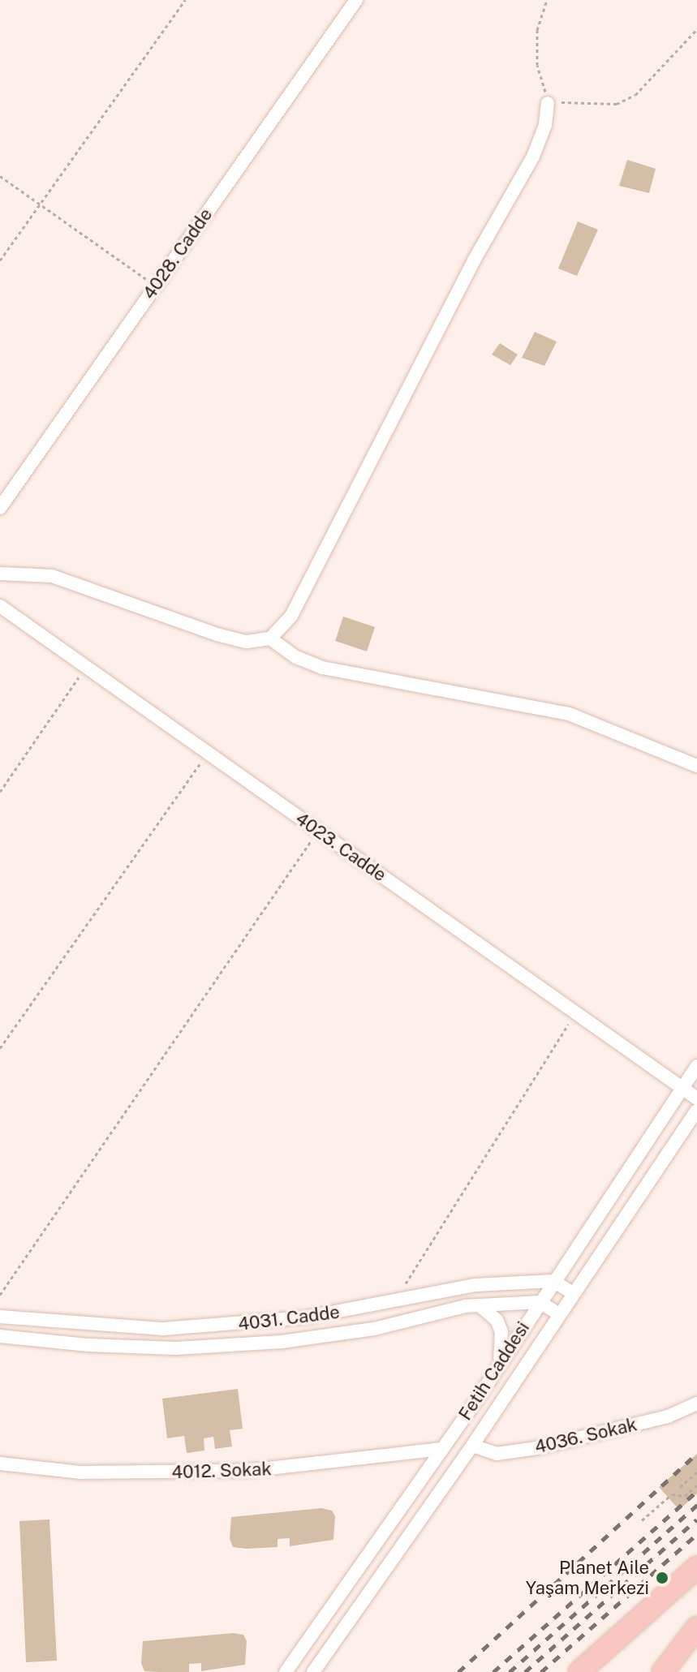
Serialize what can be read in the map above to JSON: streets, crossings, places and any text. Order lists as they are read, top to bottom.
{
  "streets": {
    "street": [
      "4028. Cadde",
      "4023. Cadde",
      "4031. Cadde",
      "Fetih Caddesi",
      "4036. Sokak",
      "4012. Sokak"
    ]
  },
  "crossings": [
    ["4023. Cadde", "Fetih Caddesi"],
    ["4031. Cadde", "Fetih Caddesi"],
    ["Fetih Caddesi", "4036. Sokak"],
    ["Fetih Caddesi", "4012. Sokak"]
  ],
  "places": ["Planet Aile Yaşam Merkezi"]
}
